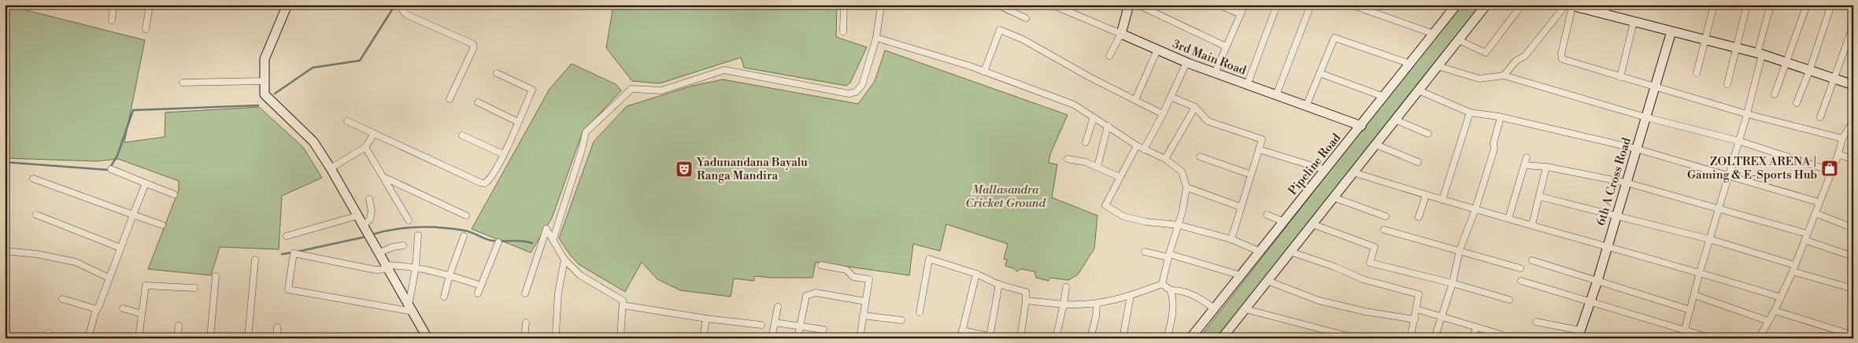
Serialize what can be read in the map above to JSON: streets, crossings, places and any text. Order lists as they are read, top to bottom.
{
  "streets": {
    "street": ["3rd Main Road", "Pipeline Road", "6th A Cross Road"]
  },
  "crossings": [
    ["3rd Main Road", "Pipeline Road"]
  ],
  "parks": ["Mallasandra Cricket Ground"],
  "places": {
    "shop": ["ZOLTREX ARENA | Gaming & E-Sports Hub"],
    "theatre": ["Yadunandana Bayalu Ranga Mandira"]
  }
}
